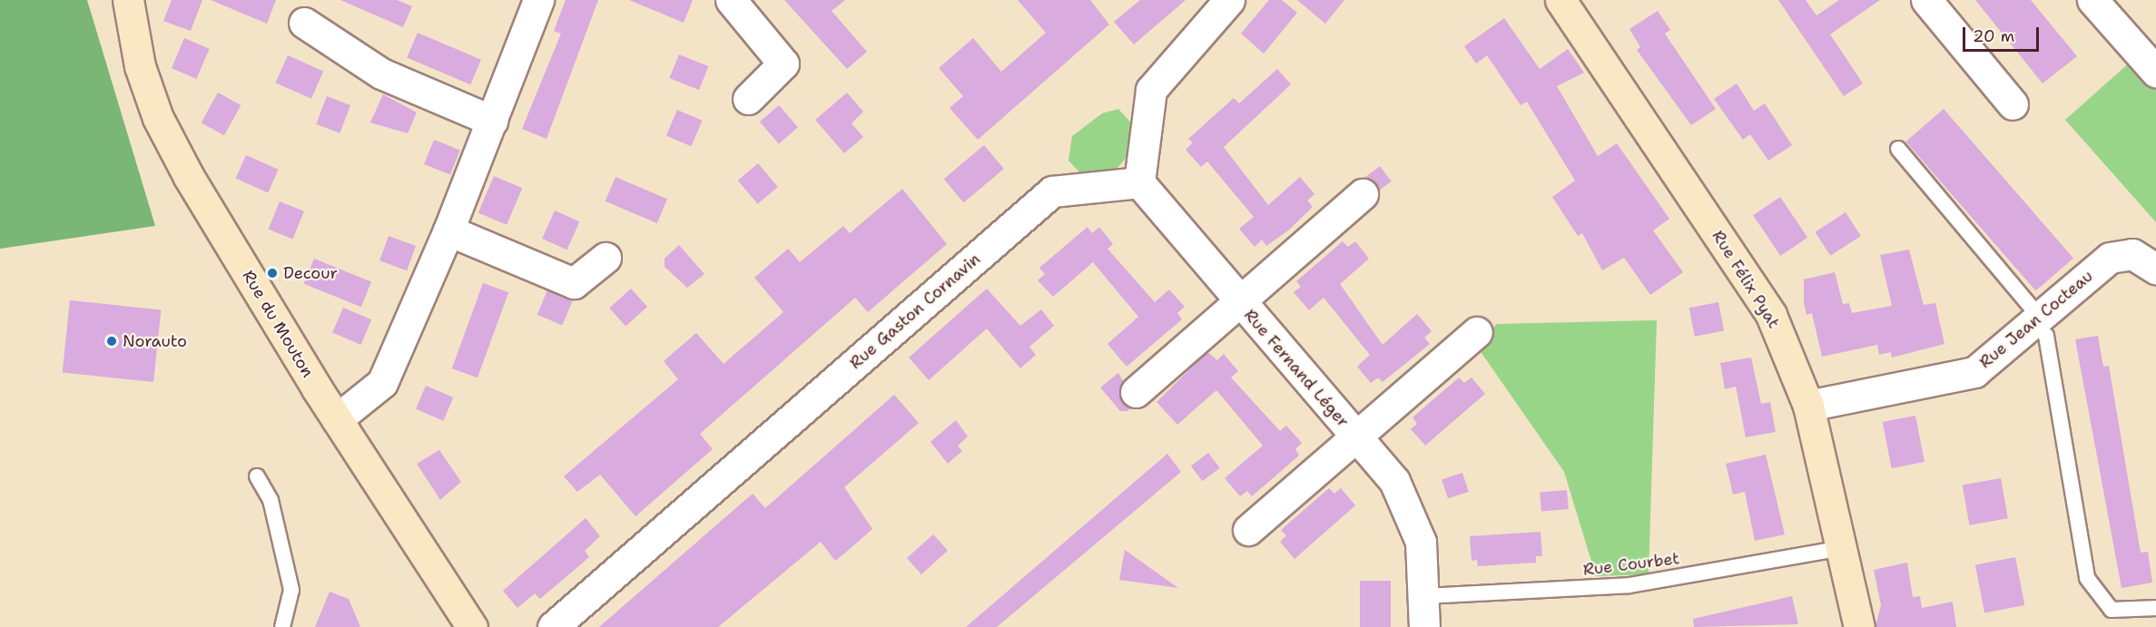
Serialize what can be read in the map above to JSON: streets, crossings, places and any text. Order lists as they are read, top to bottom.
{
  "streets": {
    "street": [
      "Rue Félix Pyat",
      "Rue Gaston Cornavin",
      "Rue Jean Cocteau",
      "Rue du Mouton",
      "Rue Fernand Léger"
    ],
    "lane": ["Rue Courbet"]
  },
  "crossings": [
    ["Rue Félix Pyat", "Rue Jean Cocteau"],
    ["Rue Félix Pyat", "Rue Courbet"],
    ["Rue Gaston Cornavin", "Rue Fernand Léger"],
    ["Rue Fernand Léger", "Rue Courbet"]
  ],
  "places": ["Decour", "Norauto"],
  "scale_bar": "20 m"
}
